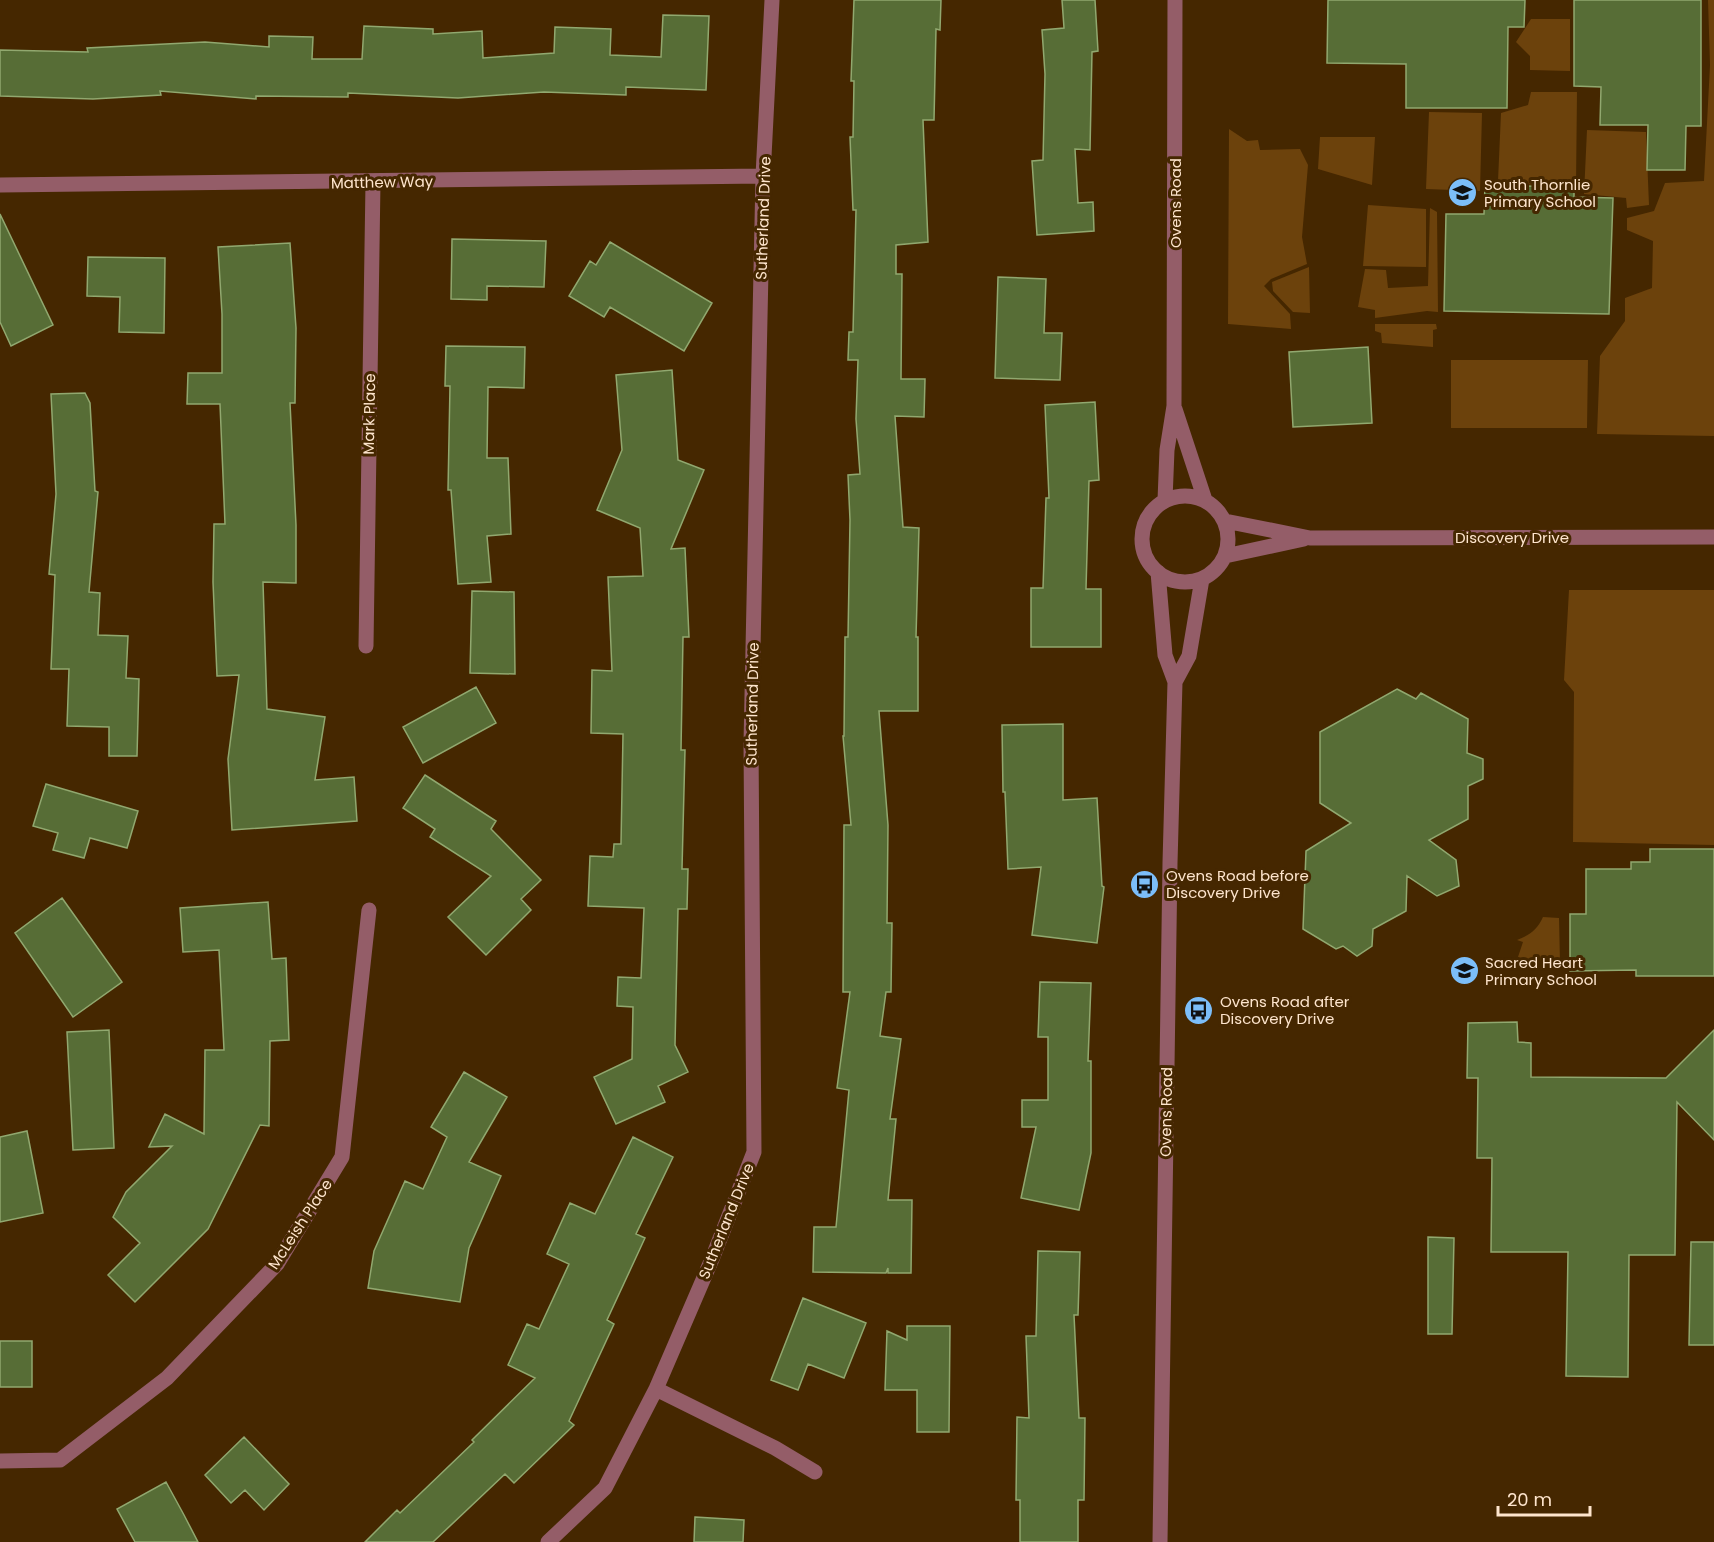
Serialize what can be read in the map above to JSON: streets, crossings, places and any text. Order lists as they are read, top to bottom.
{
  "streets": {
    "street": [
      "Matthew Way",
      "Ovens Road",
      "Sutherland Drive",
      "Mark Place",
      "Discovery Drive",
      "McLeish Place"
    ]
  },
  "crossings": [
    ["Matthew Way", "Sutherland Drive"],
    ["Matthew Way", "Mark Place"],
    ["Ovens Road", "Discovery Drive"]
  ],
  "places": {
    "school or university": ["South Thornlie Primary School", "Sacred Heart Primary School"],
    "bus stop": ["Ovens Road before Discovery Drive", "Ovens Road after Discovery Drive"]
  },
  "scale_bar": "20 m"
}
